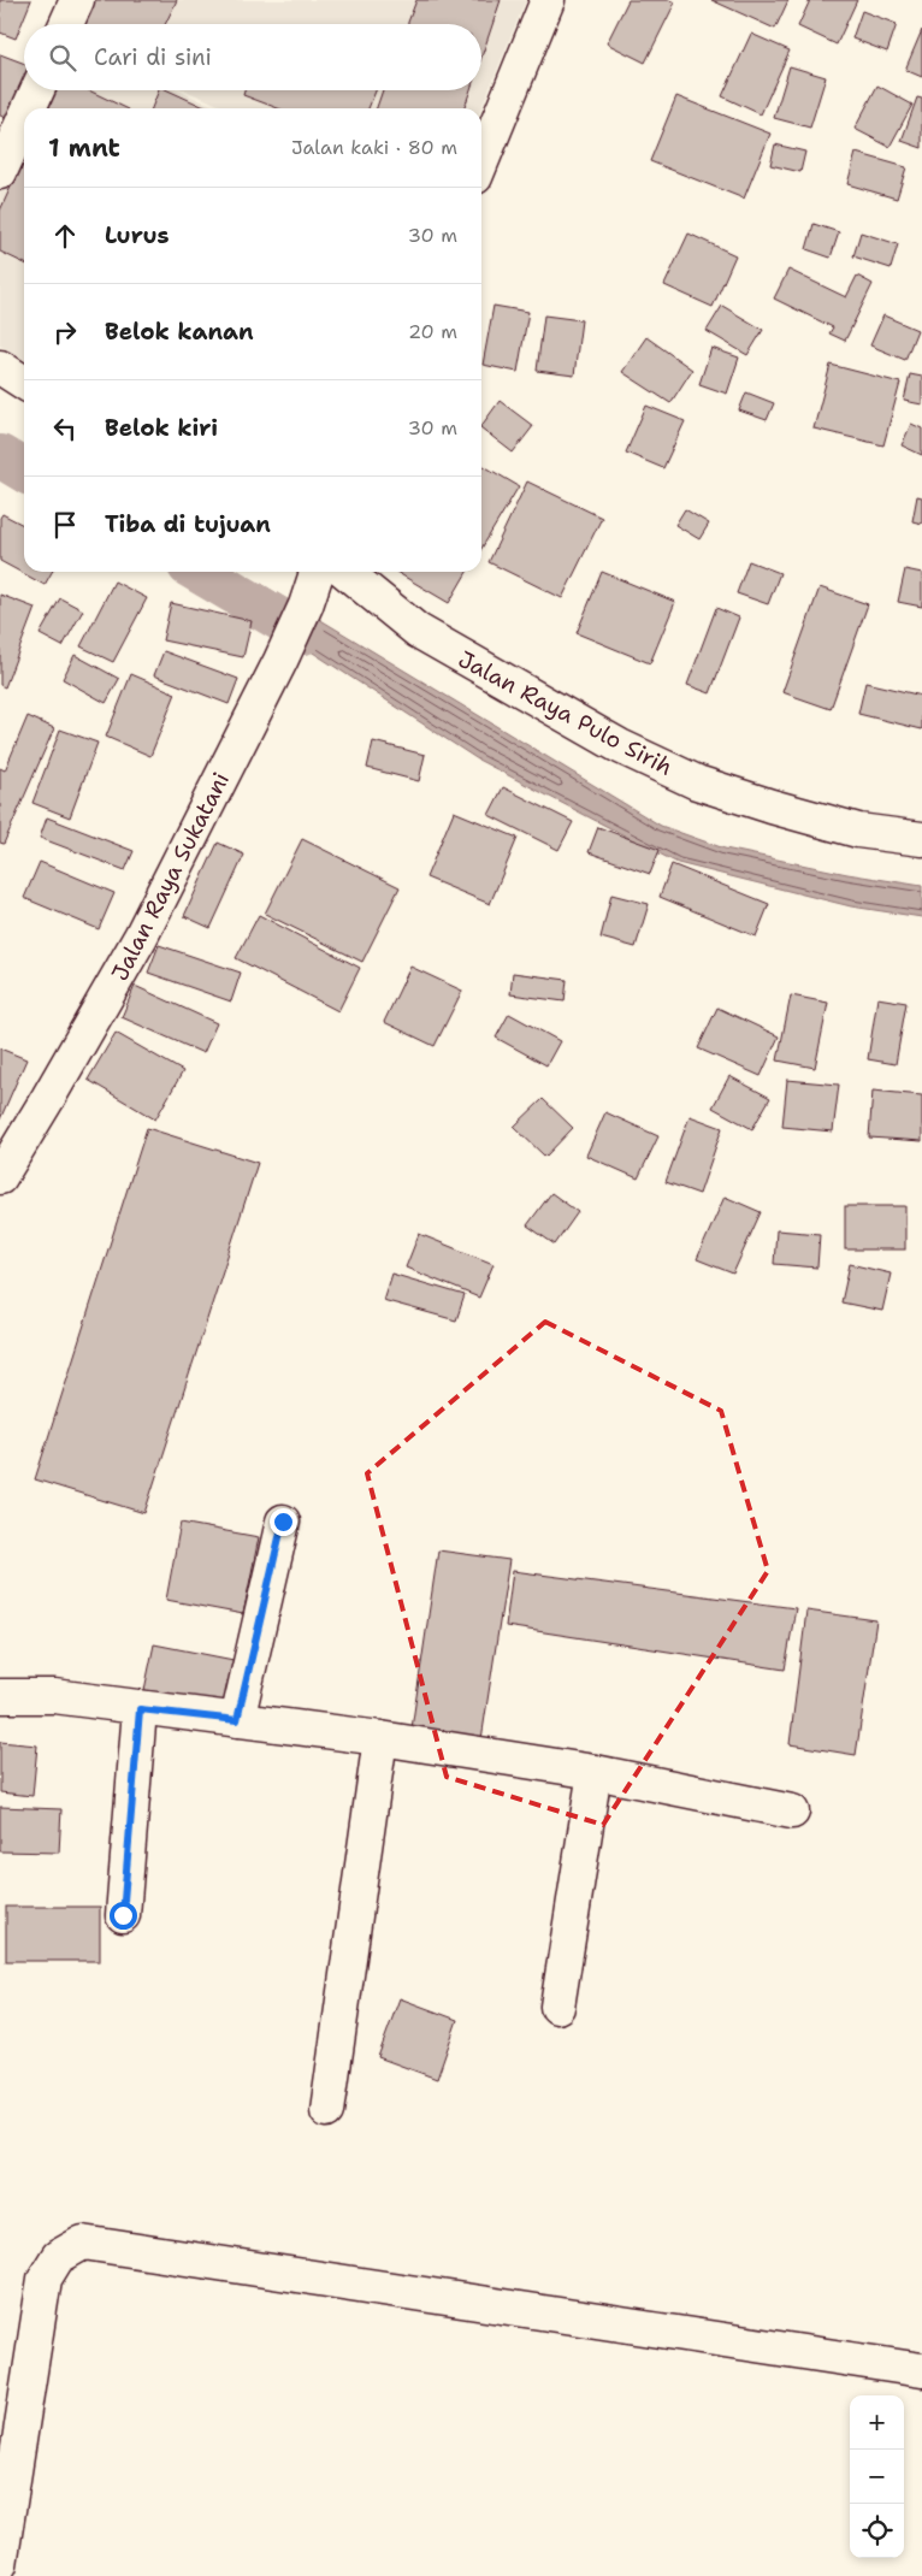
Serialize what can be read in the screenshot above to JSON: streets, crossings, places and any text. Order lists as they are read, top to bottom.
{
  "streets": {
    "street": ["Jalan Raya Pulo Sirih", "Jalan Raya Sukatani"]
  },
  "page": {
    "search": "Cari di sini",
    "heading": ["1 mnt", "Jalan kaki · 80 m"],
    "list": [
      ["Lurus", "30 m"],
      ["Belok kanan", "20 m"],
      ["Belok kiri", "30 m"],
      "Tiba di tujuan"
    ],
    "map_buttons": ["+", "−"]
  }
}
